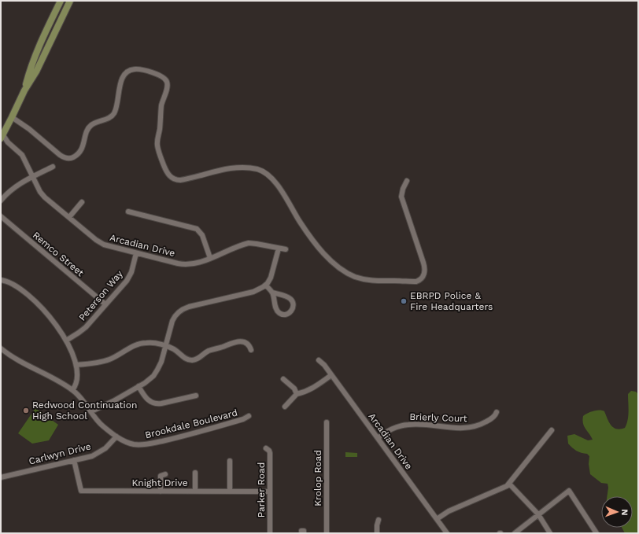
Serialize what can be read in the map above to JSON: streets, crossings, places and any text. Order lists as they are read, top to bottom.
{
  "streets": {
    "street": [
      "Arcadian Drive",
      "Remco Street",
      "Peterson Way",
      "Brierly Court",
      "Brookdale Boulevard",
      "Carlwyn Drive",
      "Krolop Road",
      "Knight Drive",
      "Parker Road"
    ]
  },
  "crossings": [
    ["Arcadian Drive", "Peterson Way"],
    ["Arcadian Drive", "Brierly Court"],
    ["Remco Street", "Peterson Way"],
    ["Brookdale Boulevard", "Carlwyn Drive"],
    ["Carlwyn Drive", "Knight Drive"],
    ["Knight Drive", "Parker Road"]
  ],
  "places": ["EBRPD Police & Fire Headquarters", "Redwood Continuation High School"],
  "north": "right"
}
